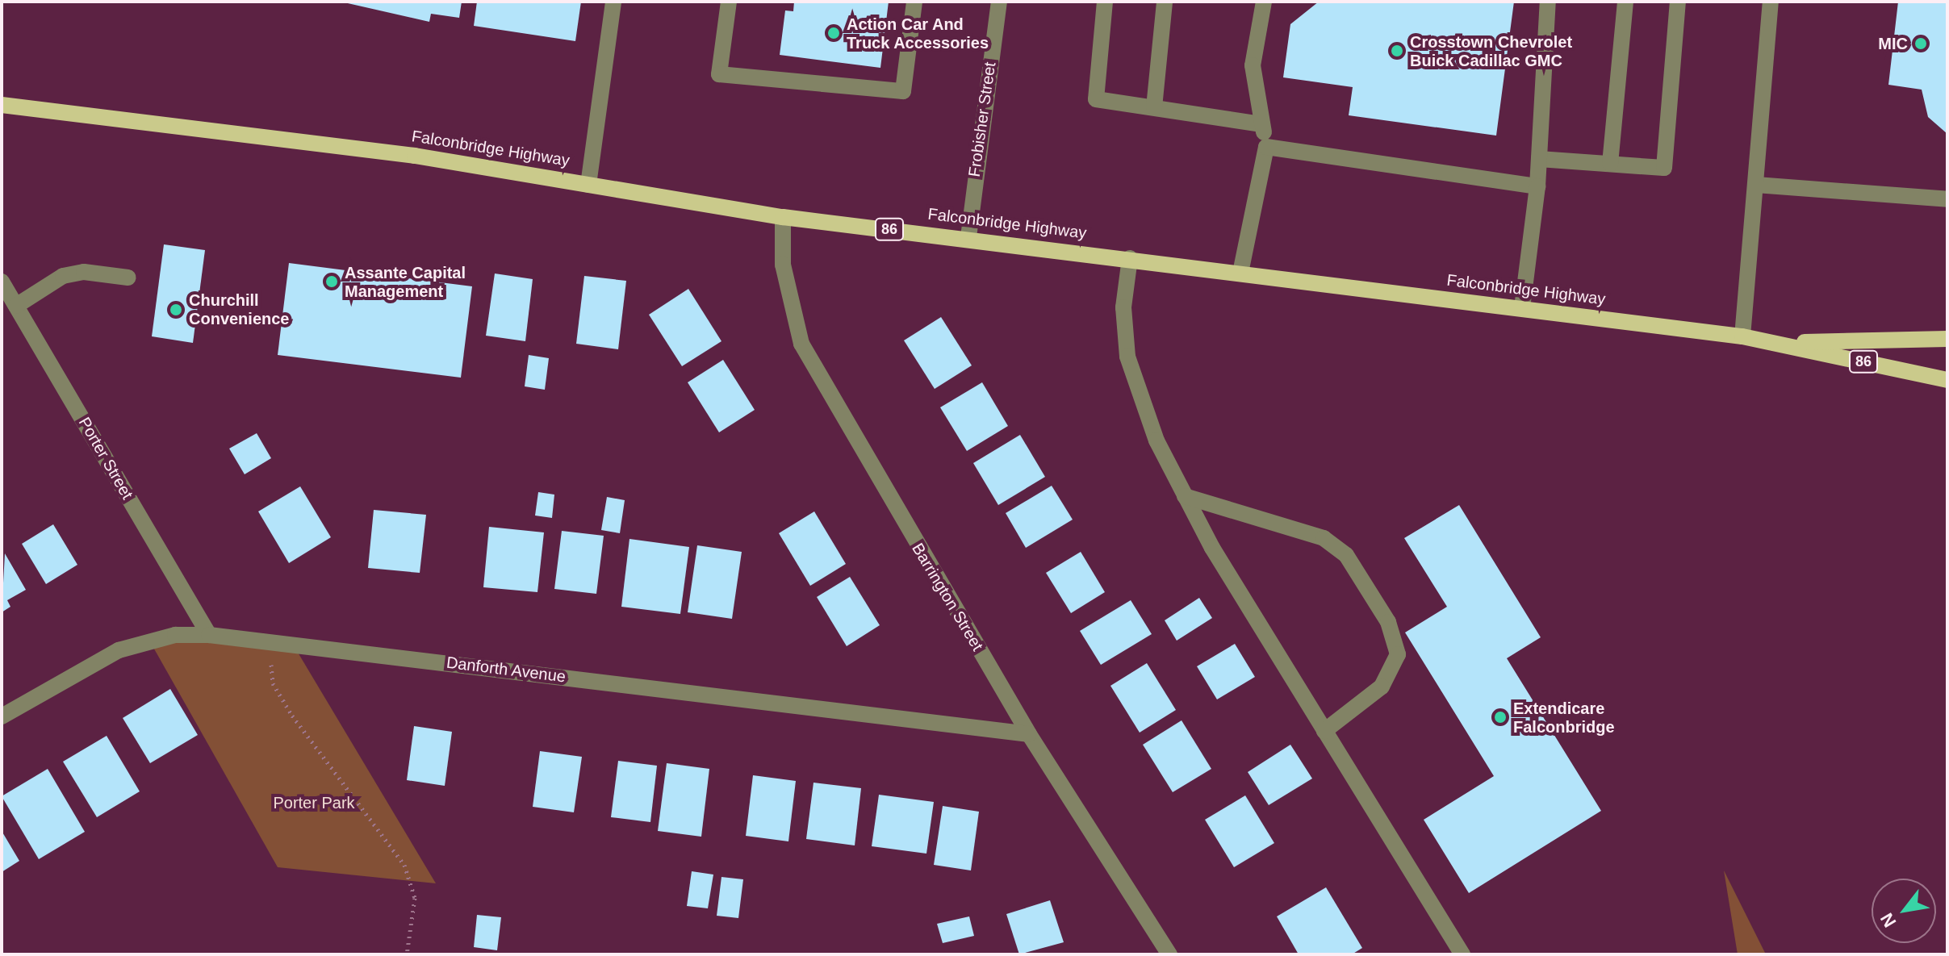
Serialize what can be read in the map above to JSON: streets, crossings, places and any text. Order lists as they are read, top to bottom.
{
  "streets": {
    "main road": ["Falconbridge Highway", "86"],
    "street": [
      "Frobisher Street",
      "Porter Street",
      "Barrington Street",
      "Danforth Avenue"
    ]
  },
  "crossings": [
    ["Frobisher Street", "Falconbridge Highway"],
    ["Falconbridge Highway", "Barrington Street"],
    ["Porter Street", "Danforth Avenue"],
    ["Barrington Street", "Danforth Avenue"]
  ],
  "parks": ["Porter Park"],
  "places": [
    "Action Car And Truck Accessories",
    "MIC",
    "Crosstown Chevrolet Buick Cadillac GMC",
    "Assante Capital Management",
    "Churchill Convenience",
    "Extendicare Falconbridge"
  ],
  "north": "bottom left"
}
